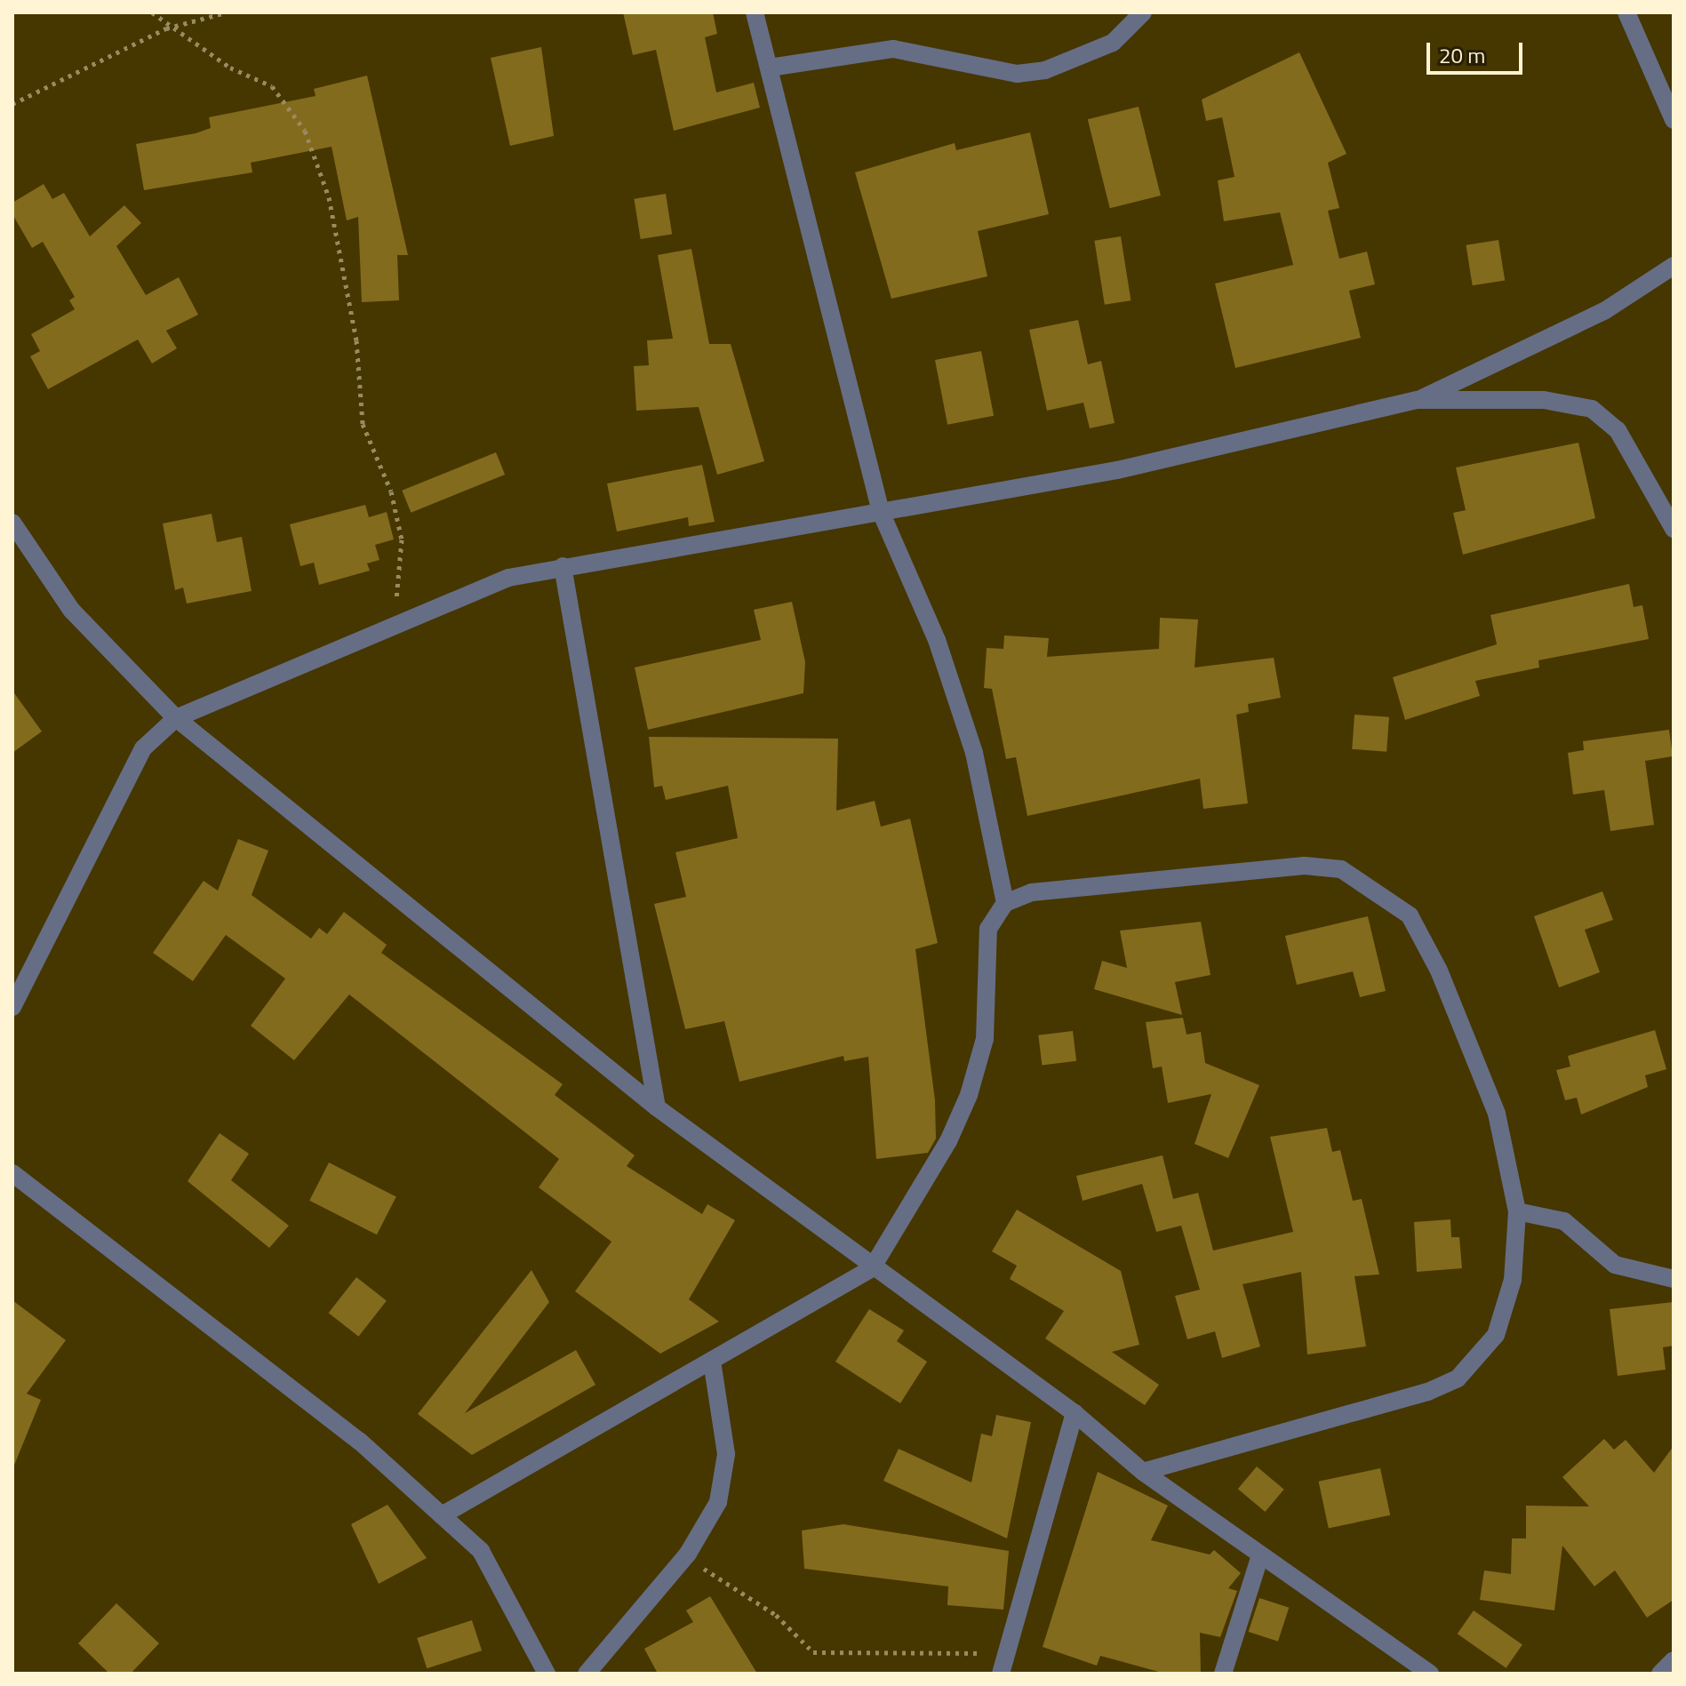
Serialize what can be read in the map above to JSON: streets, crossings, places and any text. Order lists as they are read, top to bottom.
{
  "scale_bar": "20 m"
}
